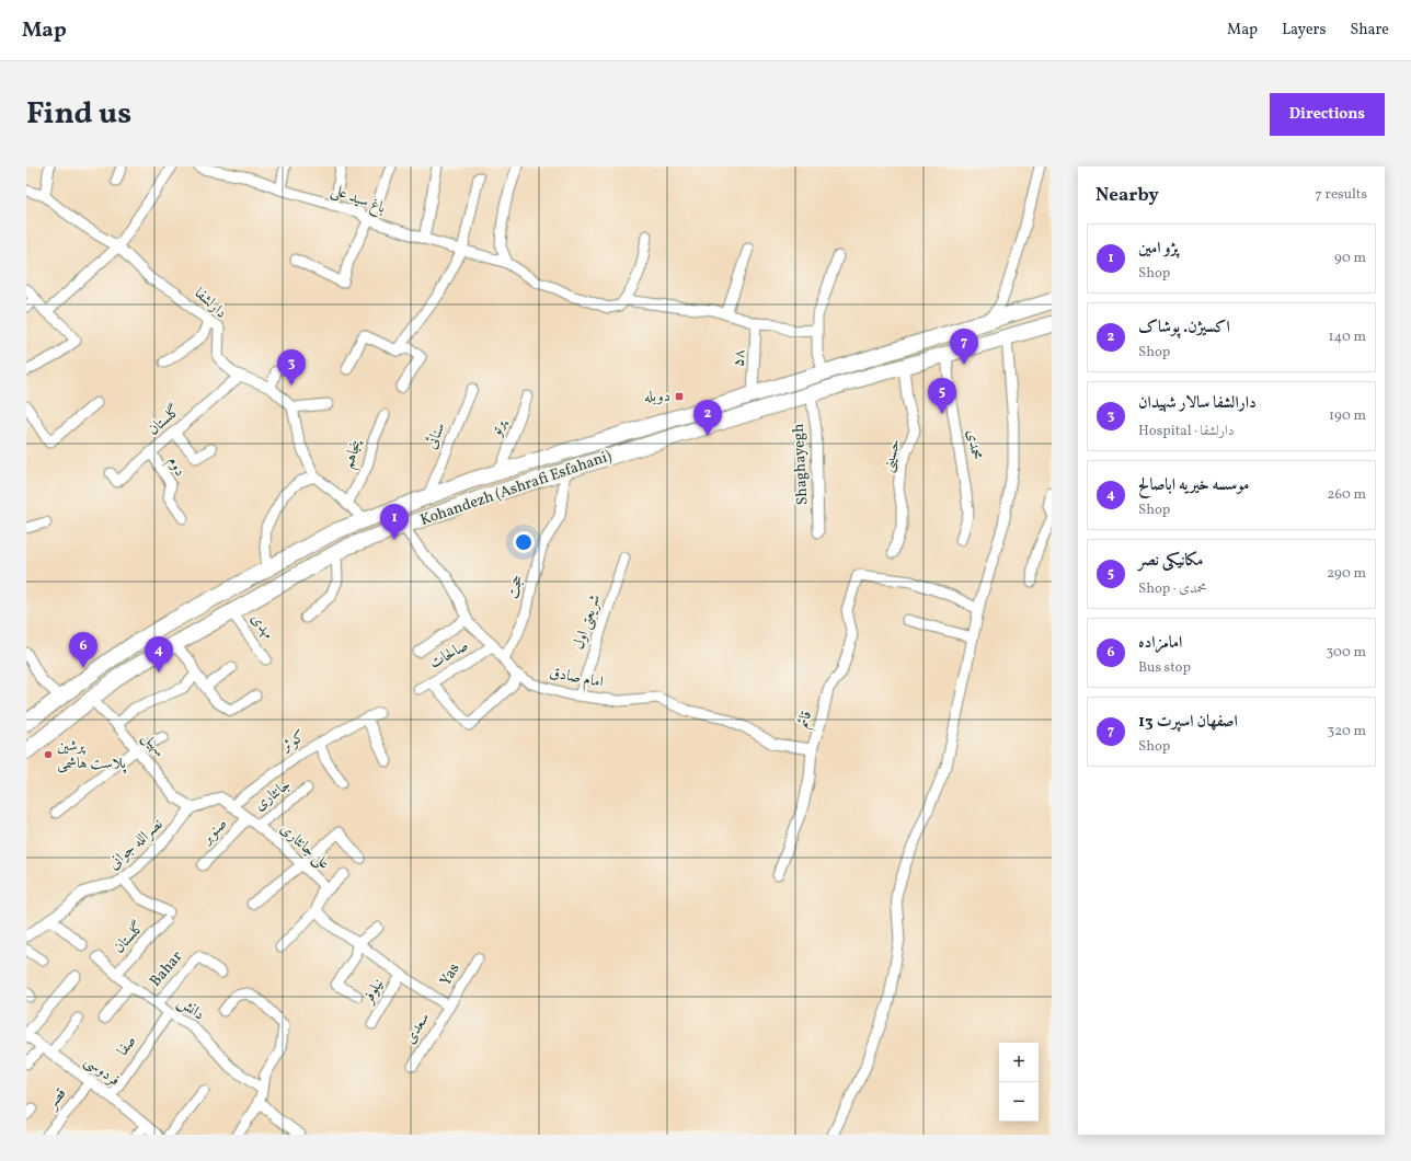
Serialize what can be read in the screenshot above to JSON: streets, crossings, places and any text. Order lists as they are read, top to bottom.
{
  "streets": {
    "main road": ["Kohandezh (Ashrafi Esfahani)"],
    "street": [
      "باغ سید علی",
      "دارلشفا",
      "۵۸",
      "گلستان",
      "پرتو",
      "سنائی",
      "محمدی",
      "پنجاهم",
      "حسینی",
      "Shaghayegh",
      "دوم",
      "حجت",
      "شریعتی اول",
      "مهدی",
      "صالحات",
      "امام صادق",
      "قائم",
      "کوثر",
      "سهیل",
      "جانثاری",
      "صنوبر",
      "نصرالله جوانی",
      "علی جانثاری",
      "Bahar",
      "Yas",
      "نیلوفر",
      "دانش",
      "سعدی",
      "صفا",
      "فردوسی",
      "قصر"
    ]
  },
  "crossings": [
    ["دارلشفا", "گلستان"],
    ["۵۸", "Kohandezh (Ashrafi Esfahani)"],
    ["گلستان", "دوم"],
    ["گلستان", "نصرالله جوانی"],
    ["گلستان", "دانش"],
    ["پرتو", "Kohandezh (Ashrafi Esfahani)"],
    ["سنائی", "Kohandezh (Ashrafi Esfahani)"],
    ["محمدی", "Kohandezh (Ashrafi Esfahani)"],
    ["حسینی", "Kohandezh (Ashrafi Esfahani)"],
    ["Shaghayegh", "Kohandezh (Ashrafi Esfahani)"],
    ["Kohandezh (Ashrafi Esfahani)", "حجت"],
    ["Kohandezh (Ashrafi Esfahani)", "مهدی"],
    ["Kohandezh (Ashrafi Esfahani)", "امام صادق"],
    ["Kohandezh (Ashrafi Esfahani)", "سهیل"],
    ["حجت", "امام صادق"],
    ["شریعتی اول", "امام صادق"],
    ["صالحات", "امام صادق"],
    ["امام صادق", "قائم"],
    ["کوثر", "علی جانثاری"],
    ["سهیل", "نصرالله جوانی"],
    ["سهیل", "علی جانثاری"],
    ["جانثاری", "علی جانثاری"],
    ["صنوبر", "علی جانثاری"],
    ["نصرالله جوانی", "علی جانثاری"],
    ["Bahar", "دانش"],
    ["Yas", "سعدی"],
    ["دانش", "صفا"],
    ["صفا", "فردوسی"],
    ["فردوسی", "قصر"]
  ],
  "places": {
    "transit": ["دوبله"],
    "other": ["پرشین پلاست هاشمی"]
  },
  "page": {
    "header": "Map",
    "nav": ["Map", "Layers", "Share"],
    "title": "Find us",
    "buttons": "Directions",
    "heading": ["Nearby", "7 results"],
    "list": [
      {
        "mark": "1",
        "name": "پژو امین",
        "note": "Shop",
        "value": "90 m"
      },
      {
        "mark": "2",
        "name": "اکسیژن. پوشاک",
        "note": "Shop",
        "value": "140 m"
      },
      {
        "mark": "3",
        "name": "دارالشفا سالار شهیدان",
        "note": "Hospital · دارلشفا",
        "value": "190 m"
      },
      {
        "mark": "4",
        "name": "موسسه خیریه اباصالح",
        "note": "Shop",
        "value": "260 m"
      },
      {
        "mark": "5",
        "name": "مکانیکی نصر",
        "note": "Shop · محمدی",
        "value": "290 m"
      },
      {
        "mark": "6",
        "name": "امامزاده",
        "note": "Bus stop",
        "value": "300 m"
      },
      {
        "mark": "7",
        "name": "اصفهان اسپرت 13",
        "note": "Shop",
        "value": "320 m"
      }
    ],
    "pins": [
      "7",
      "3",
      "5",
      "2",
      "1",
      "6",
      "4"
    ],
    "map_buttons": ["+", "−"]
  }
}
